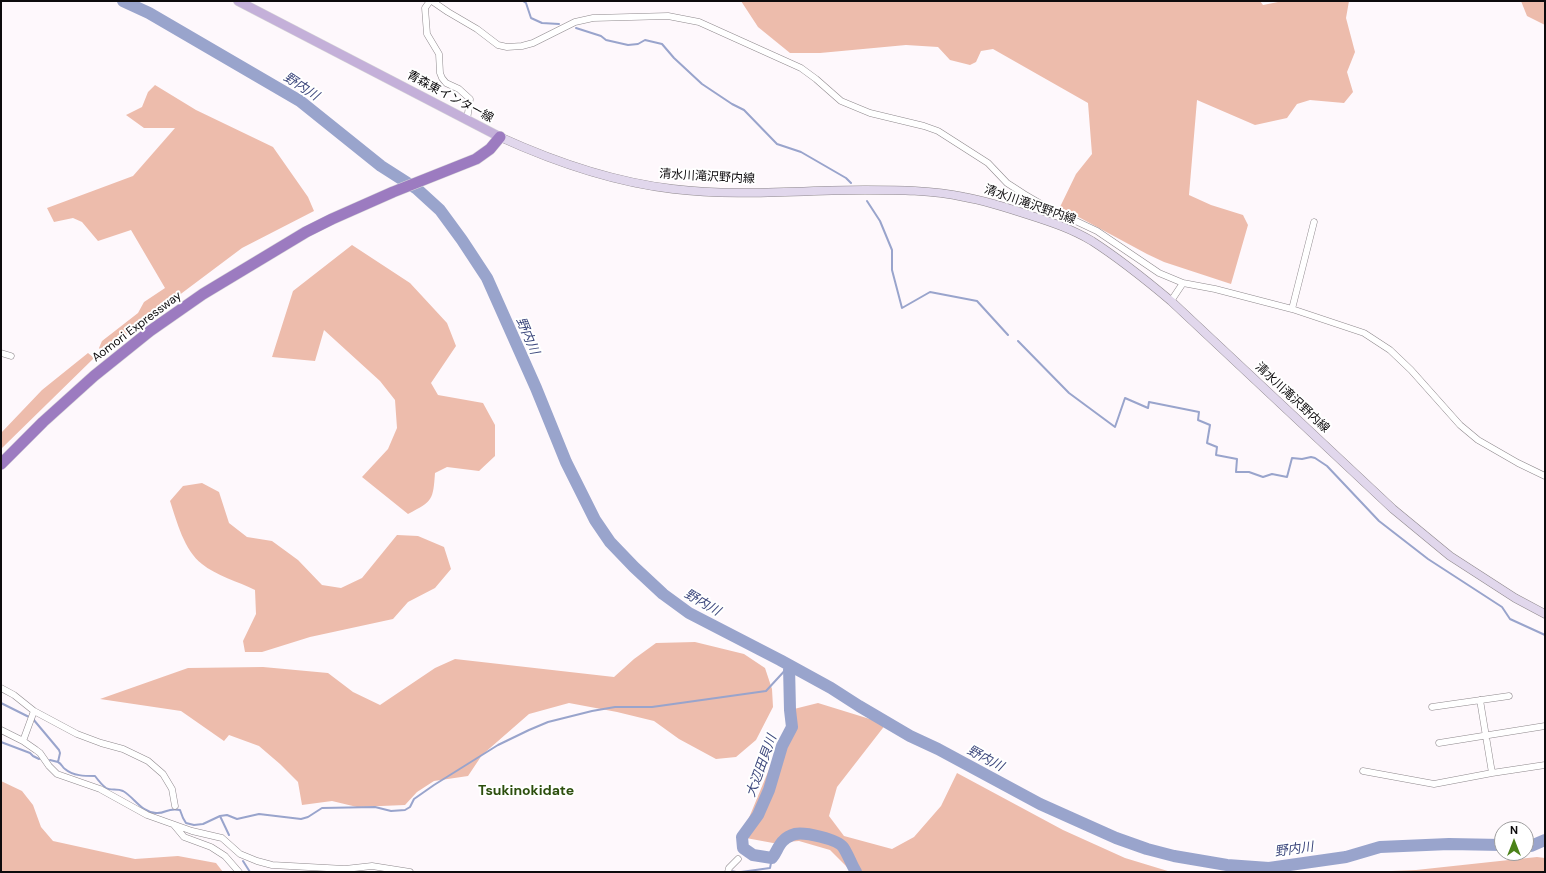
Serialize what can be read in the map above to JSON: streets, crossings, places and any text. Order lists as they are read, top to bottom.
{
  "streets": {
    "highway": ["青森東インター線", "Aomori Expressway"],
    "main road": ["清水川滝沢野内線"]
  },
  "crossings": [
    ["青森東インター線", "清水川滝沢野内線"],
    ["青森東インター線", "Aomori Expressway"]
  ],
  "districts": ["Tsukinokidate"],
  "water": ["野内川", "大辺田貝川"],
  "north": "top"
}
